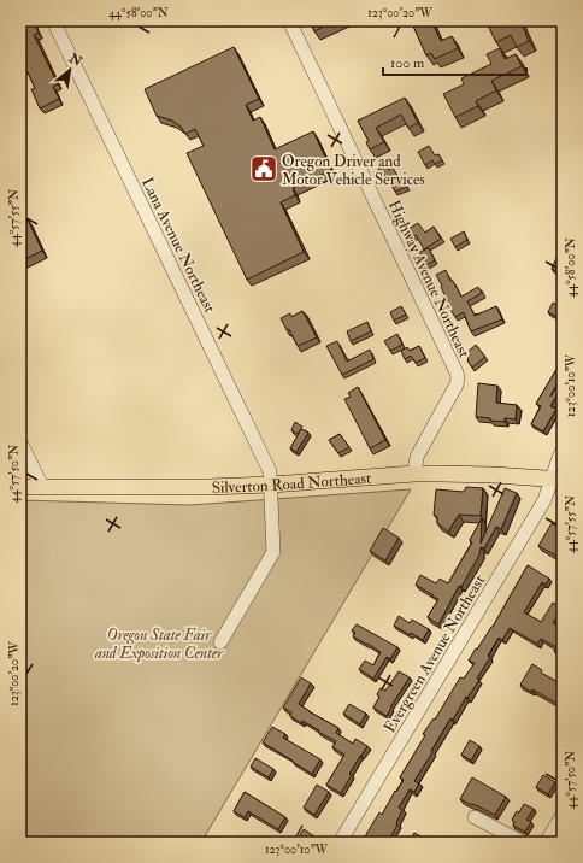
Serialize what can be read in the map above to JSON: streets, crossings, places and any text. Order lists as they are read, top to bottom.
{
  "streets": {
    "main road": ["Silverton Road Northeast"],
    "street": ["Lana Avenue Northeast", "Highway Avenue Northeast", "Evergreen Avenue Northeast"]
  },
  "crossings": [
    ["Lana Avenue Northeast", "Silverton Road Northeast"],
    ["Highway Avenue Northeast", "Silverton Road Northeast"],
    ["Silverton Road Northeast", "Evergreen Avenue Northeast"]
  ],
  "parks": ["Oregon State Fair and Exposition Center"],
  "places": {
    "public building": ["Oregon Driver and Motor Vehicle Services"]
  },
  "scale_bar": "100 m",
  "north": "top right",
  "coordinates": [
    "44°58'00\"N",
    "123°00'20\"W",
    "44°57'55\"N",
    "123°00'10\"W",
    "44°57'50\"N"
  ]
}
